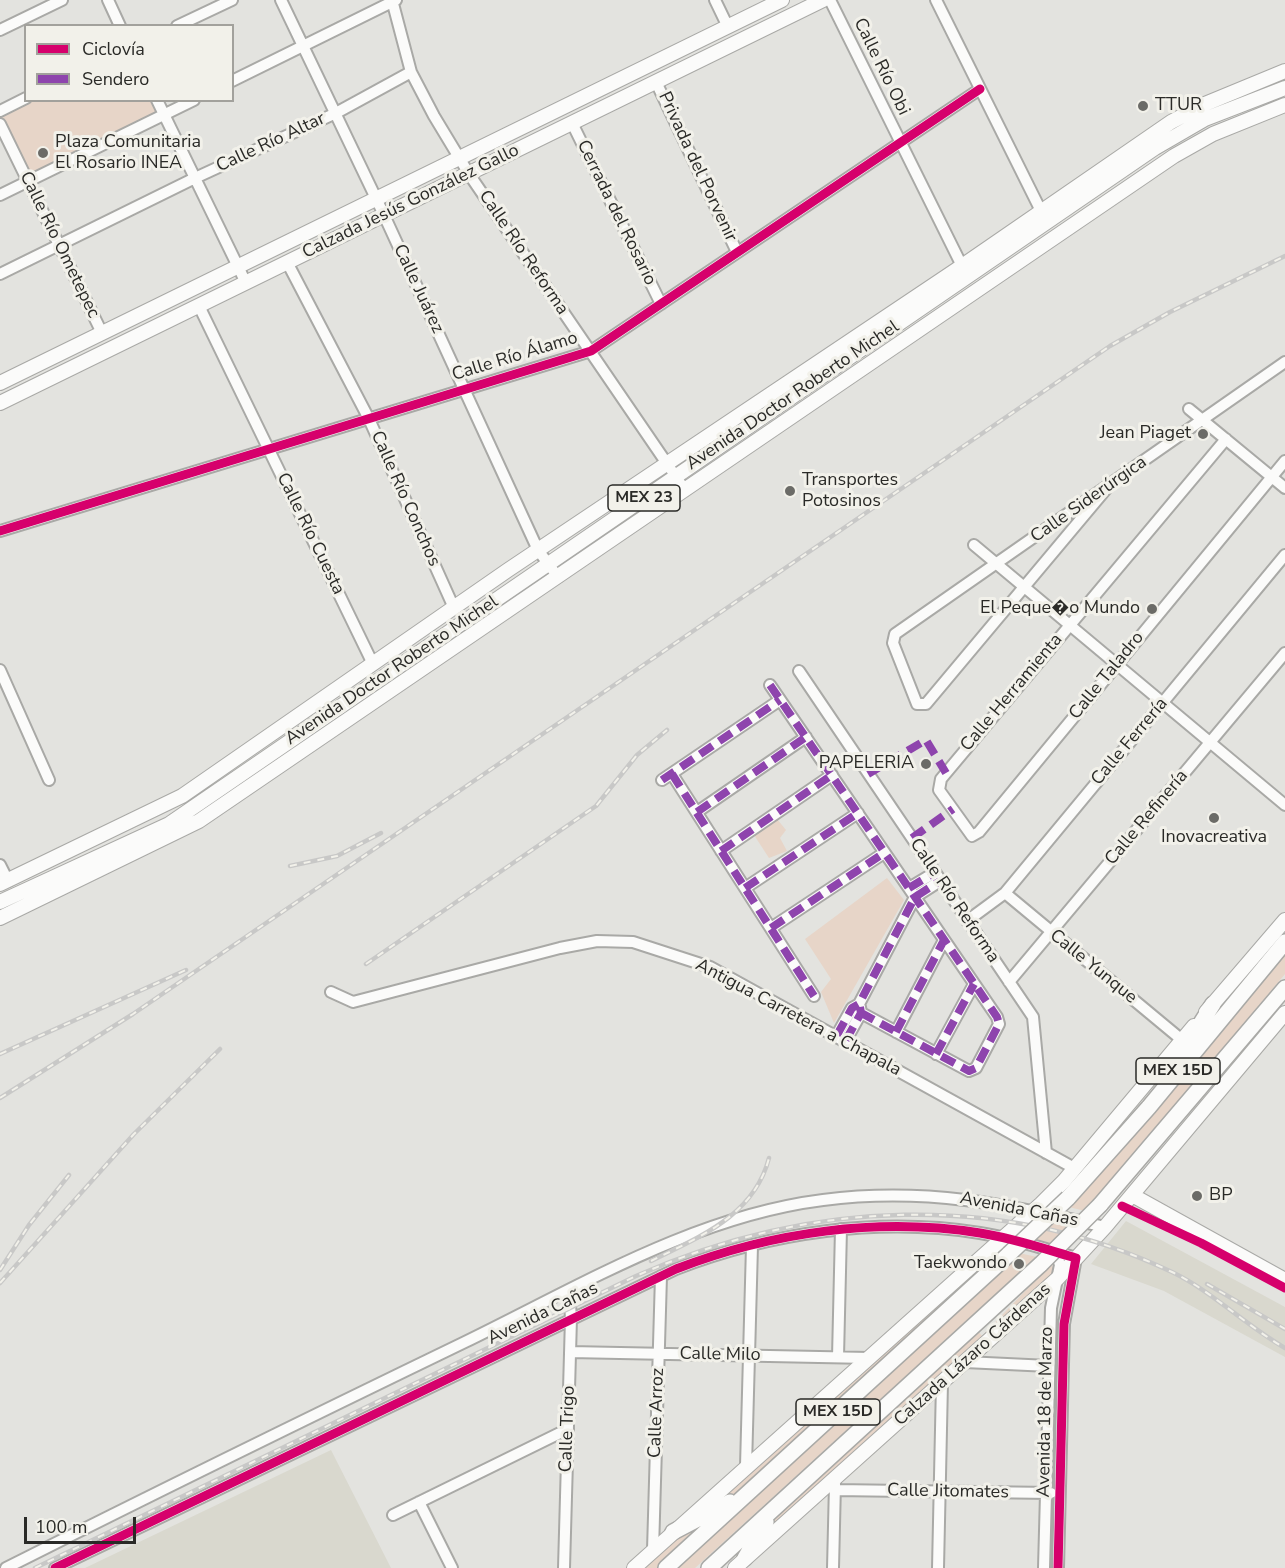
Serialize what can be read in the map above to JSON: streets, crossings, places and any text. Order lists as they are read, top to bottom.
{
  "streets": {
    "highway": ["MEX 15D", "Calzada Lázaro Cárdenas"],
    "main road": ["Calzada Jesús González Gallo", "Avenida Doctor Roberto Michel", "MEX 23"],
    "street": [
      "Calle Río Obi",
      "Calle Río Altar",
      "Privada del Porvenir",
      "Cerrada del Rosario",
      "Calle Río Ometepec",
      "Calle Río Reforma",
      "Calle Juárez",
      "Calle Río Álamo",
      "Calle Río Conchos",
      "Calle Siderúrgica",
      "Calle Río Cuesta",
      "Calle Taladro",
      "Calle Herramienta",
      "Calle Ferrería",
      "Calle Refinería",
      "Calle Yunque",
      "Antigua Carretera a Chapala",
      "Avenida Cañas",
      "Calle Milo",
      "Avenida 18 de Marzo",
      "Calle Arroz",
      "Calle Trigo",
      "Calle Jitomates"
    ]
  },
  "crossings": [
    ["Calle Río Obi", "Calle Río Álamo"],
    ["Calle Río Obi", "Avenida Doctor Roberto Michel"],
    ["Calle Río Altar", "Calle Río Ometepec"],
    ["Calle Río Altar", "Calle Río Reforma"],
    ["Calle Río Altar", "Calle Juárez"],
    ["Privada del Porvenir", "Calzada Jesús González Gallo"],
    ["Privada del Porvenir", "Calle Río Álamo"],
    ["Calzada Jesús González Gallo", "Cerrada del Rosario"],
    ["Calzada Jesús González Gallo", "Calle Río Ometepec"],
    ["Calzada Jesús González Gallo", "Calle Río Reforma"],
    ["Calzada Jesús González Gallo", "Calle Juárez"],
    ["Calzada Jesús González Gallo", "Calle Río Conchos"],
    ["Calzada Jesús González Gallo", "Calle Río Cuesta"],
    ["Cerrada del Rosario", "Calle Río Álamo"],
    ["Calle Río Reforma", "Calle Río Álamo"],
    ["Calle Río Reforma", "Avenida Doctor Roberto Michel"],
    ["Calle Río Reforma", "Calle Ferrería"],
    ["Calle Río Reforma", "Calle Refinería"],
    ["Calle Río Reforma", "Antigua Carretera a Chapala"],
    ["Calle Juárez", "Calle Río Álamo"],
    ["Calle Juárez", "Avenida Doctor Roberto Michel"],
    ["Calle Río Álamo", "Calle Río Conchos"],
    ["Calle Río Álamo", "Calle Río Cuesta"],
    ["Avenida Doctor Roberto Michel", "Calle Río Conchos"],
    ["Avenida Doctor Roberto Michel", "Calle Río Cuesta"],
    ["Calle Taladro", "Calle Herramienta"],
    ["Calle Ferrería", "Calle Yunque"],
    ["Calle Refinería", "Calle Yunque"],
    ["Avenida Cañas", "Calzada Lázaro Cárdenas"],
    ["Avenida Cañas", "Avenida 18 de Marzo"],
    ["Avenida Cañas", "Calle Arroz"],
    ["Avenida Cañas", "Calle Trigo"],
    ["Calle Milo", "Calle Arroz"],
    ["Calle Milo", "Calle Trigo"],
    ["Calzada Lázaro Cárdenas", "Avenida 18 de Marzo"],
    ["Calzada Lázaro Cárdenas", "Calle Jitomates"],
    ["Avenida 18 de Marzo", "Calle Jitomates"]
  ],
  "places": [
    "TTUR",
    "Plaza Comunitaria El Rosario INEA",
    "Jean Piaget",
    "Transportes Potosinos",
    "El Peque�o Mundo",
    "PAPELERIA",
    "Inovacreativa",
    "BP",
    "Taekwondo"
  ],
  "legend": ["Ciclovía", "Sendero"],
  "scale_bar": "100 m"
}
